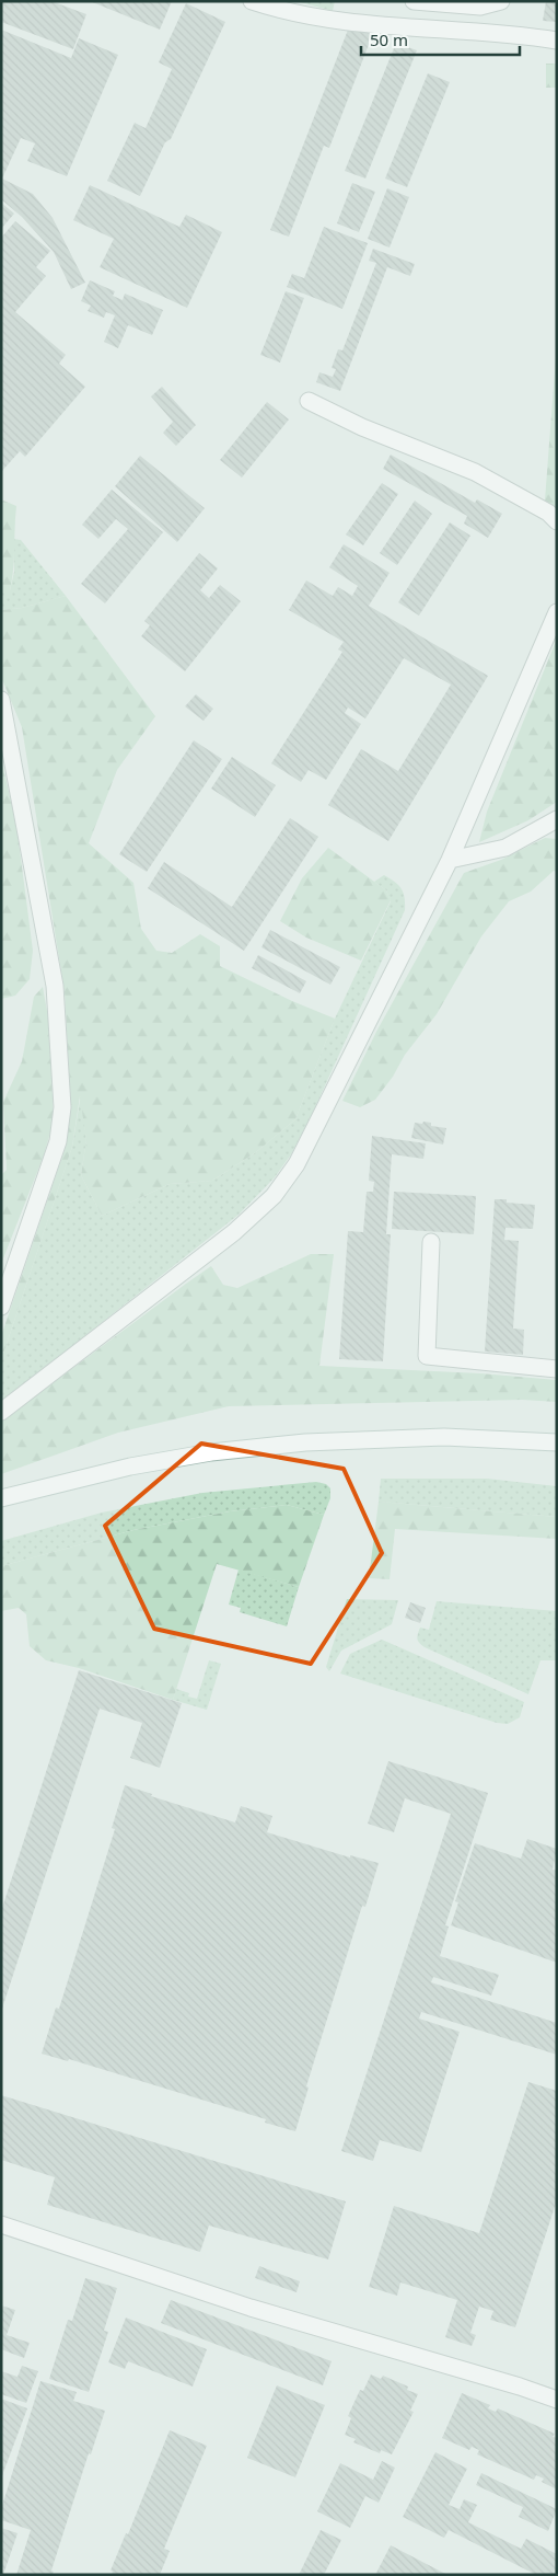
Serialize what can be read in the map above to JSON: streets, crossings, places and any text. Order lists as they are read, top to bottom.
{
  "scale_bar": "50 m"
}
